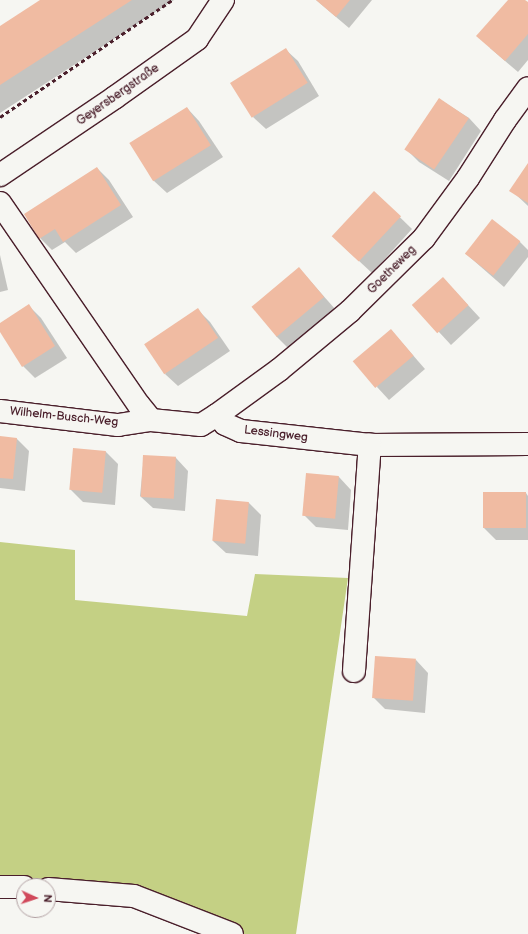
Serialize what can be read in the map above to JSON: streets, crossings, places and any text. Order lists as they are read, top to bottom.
{
  "streets": {
    "street": [
      "Geyersbergstraße",
      "Goetheweg",
      "Wilhelm-Busch-Weg",
      "Lessingweg"
    ]
  },
  "crossings": [
    ["Goetheweg", "Lessingweg"]
  ],
  "north": "right"
}
